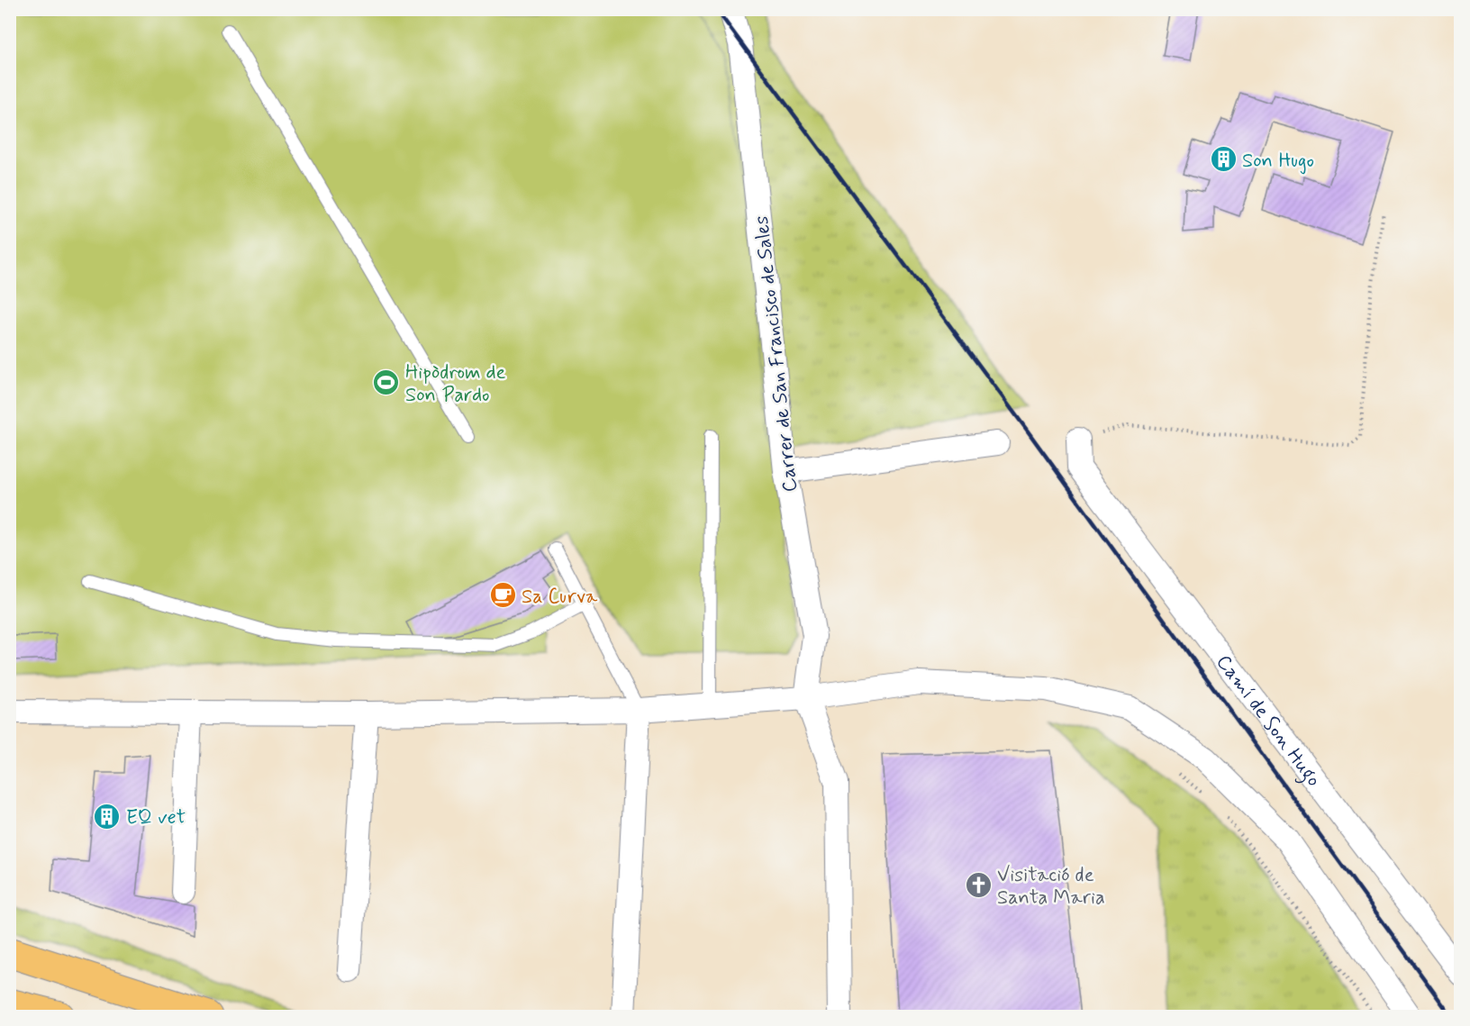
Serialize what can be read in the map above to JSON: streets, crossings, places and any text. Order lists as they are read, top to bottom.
{
  "streets": {
    "street": ["Carrer de San Francisco de Sales", "Camí de Son Hugo"]
  },
  "places": {
    "building": ["Son Hugo", "EQ vet"],
    "sports": ["Hipòdrom de Son Pardo"],
    "cafe": ["Sa Curva"],
    "church": ["Visitació de Santa Maria"]
  }
}
